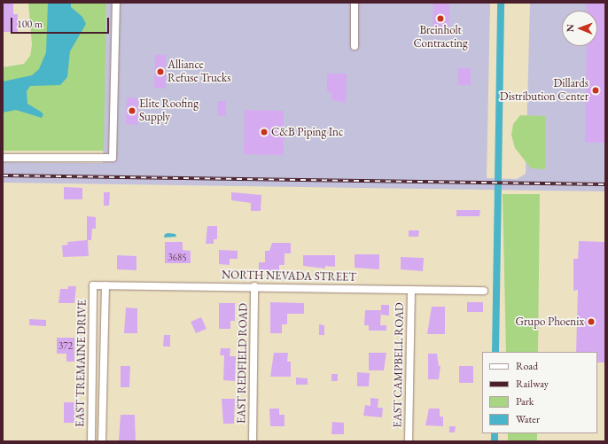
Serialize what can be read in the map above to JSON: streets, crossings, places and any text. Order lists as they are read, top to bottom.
{
  "streets": {
    "street": [
      "NORTH NEVADA STREET",
      "EAST TREMAINE DRIVE",
      "EAST REDFIELD ROAD",
      "EAST CAMPBELL ROAD"
    ]
  },
  "crossings": [
    ["NORTH NEVADA STREET", "EAST TREMAINE DRIVE"],
    ["NORTH NEVADA STREET", "EAST REDFIELD ROAD"],
    ["NORTH NEVADA STREET", "EAST CAMPBELL ROAD"]
  ],
  "places": [
    "Breinholt Contracting",
    "Alliance Refuse Trucks",
    "Dillards Distribution Center",
    "Elite Roofing Supply",
    "C&B Piping Inc",
    "Grupo Phoenix"
  ],
  "house_numbers": ["3685", "372"],
  "legend": [
    "Road",
    "Railway",
    "Park",
    "Water"
  ],
  "scale_bar": "100 m",
  "north": "left"
}
